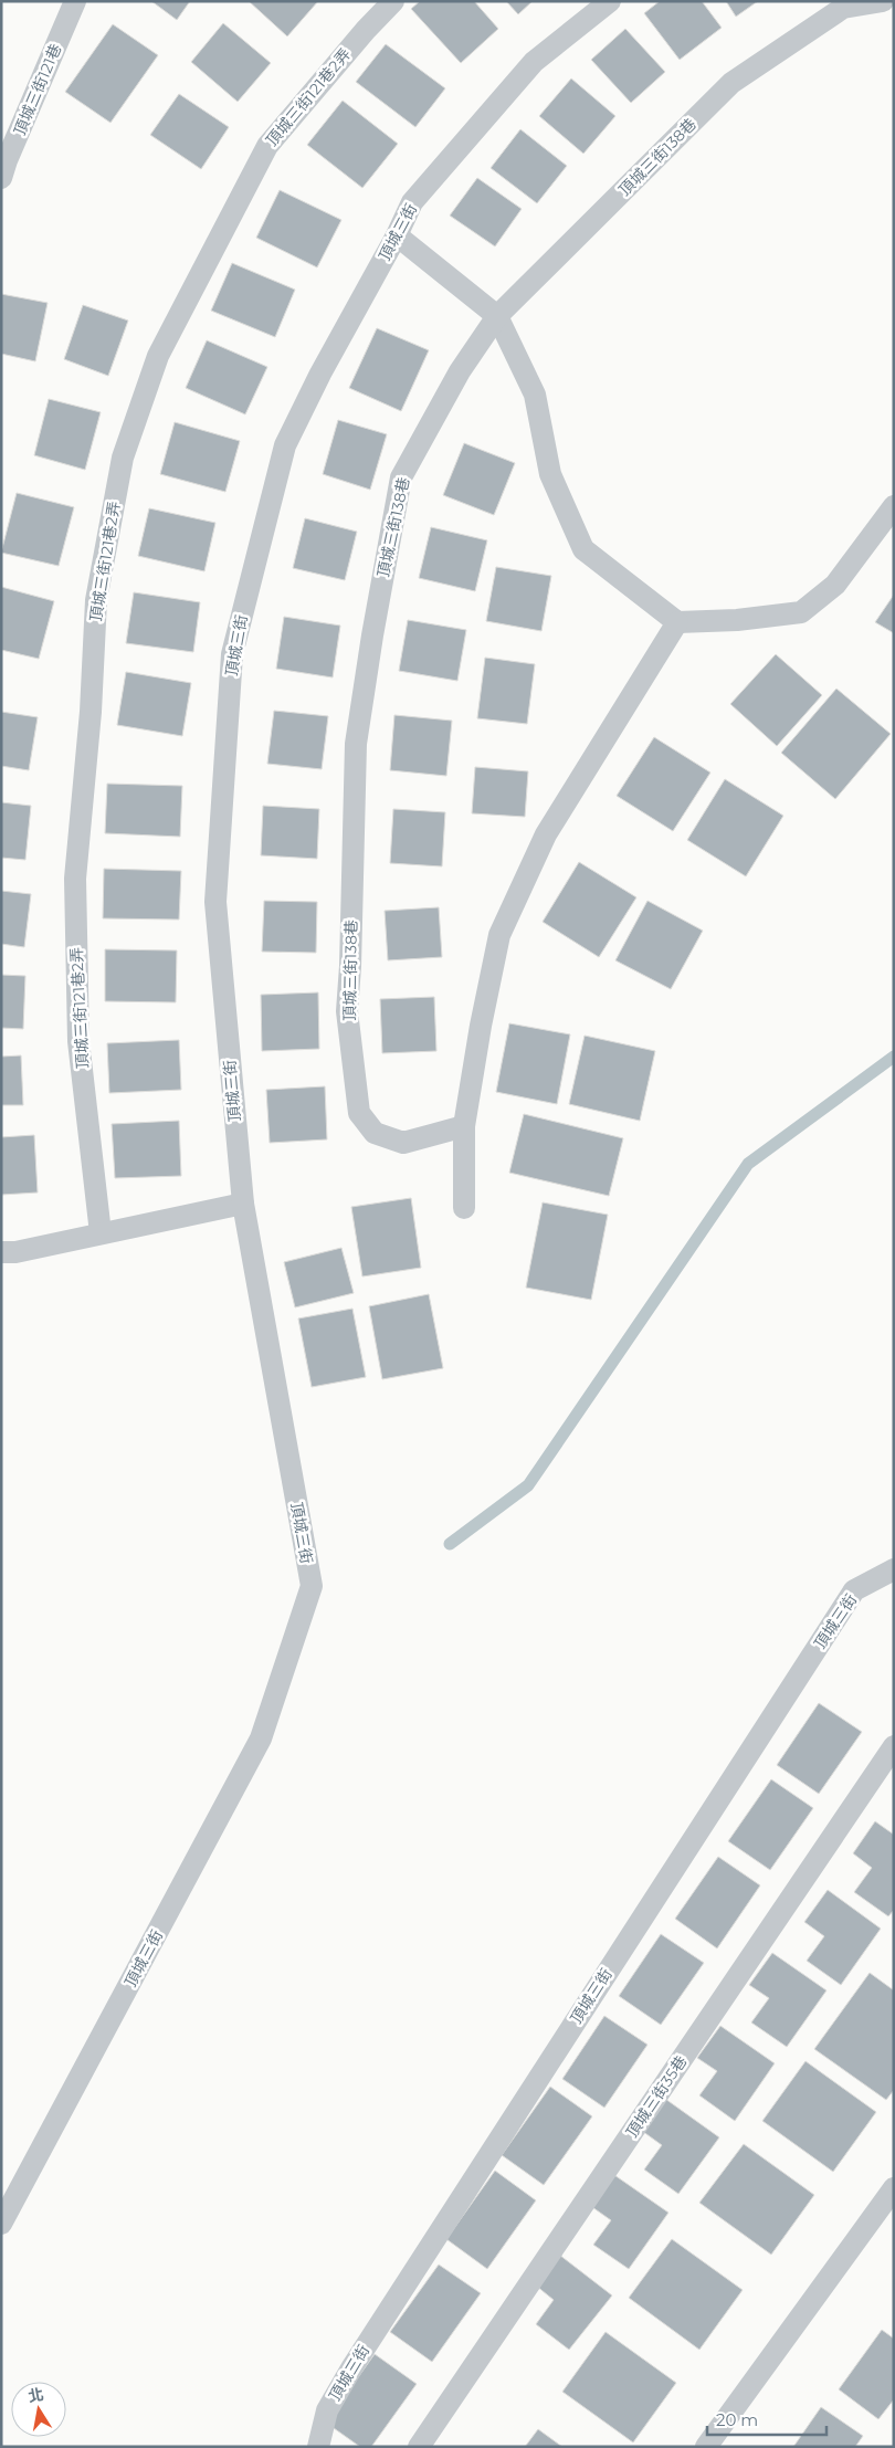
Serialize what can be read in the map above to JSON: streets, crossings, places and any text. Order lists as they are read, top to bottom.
{
  "streets": {
    "lane": [
      "頂城三街121巷",
      "頂城三街121巷2弄",
      "頂城三街138巷",
      "頂城三街",
      "頂城三街35巷"
    ]
  },
  "scale_bar": "20 m",
  "north": "top"
}
